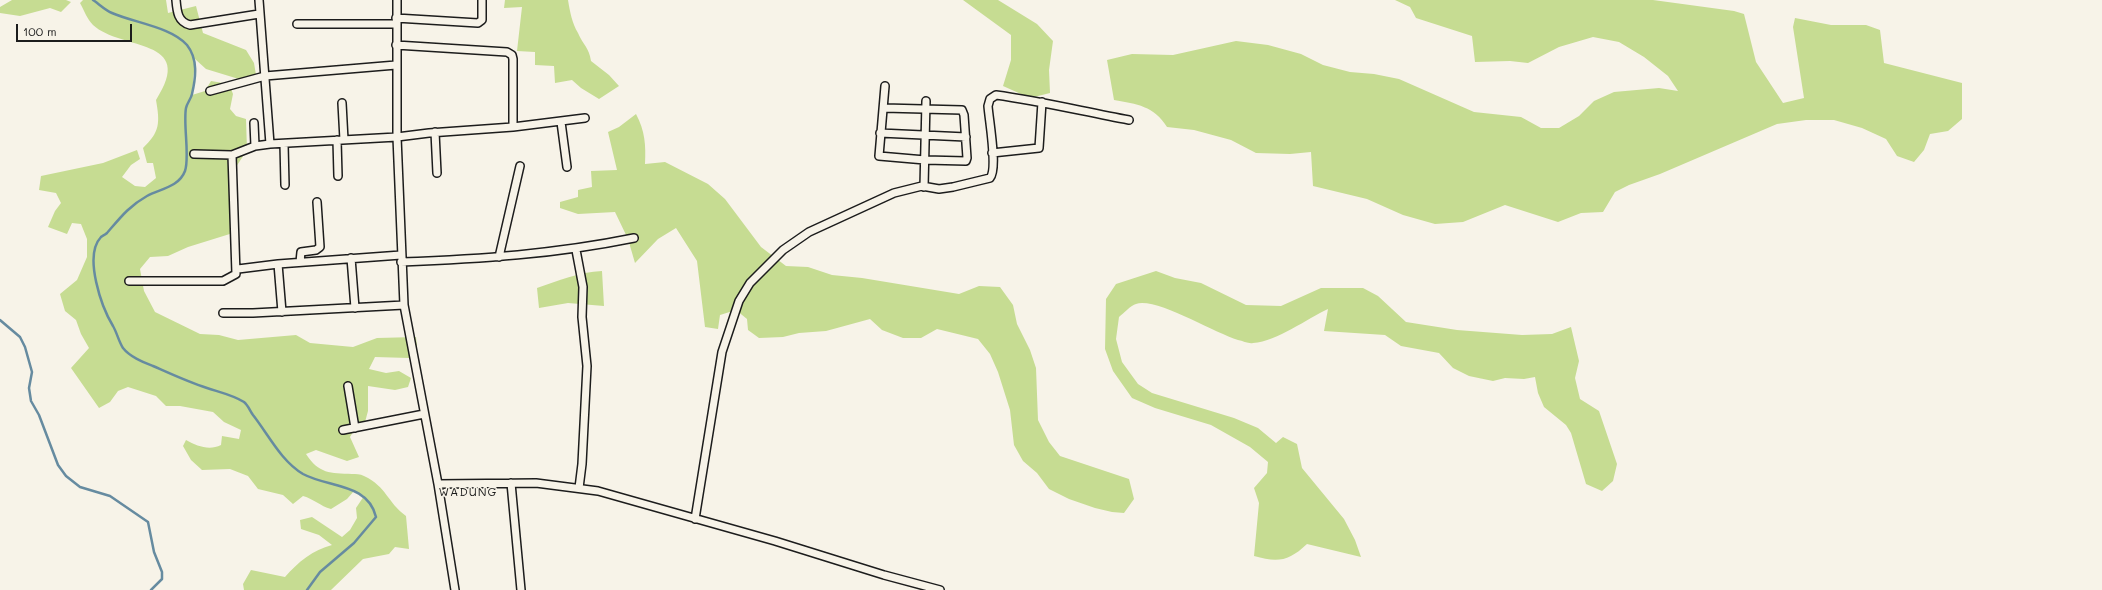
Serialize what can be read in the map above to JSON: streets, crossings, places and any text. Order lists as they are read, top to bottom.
{
  "districts": ["WADUNG"],
  "scale_bar": "100 m"
}
